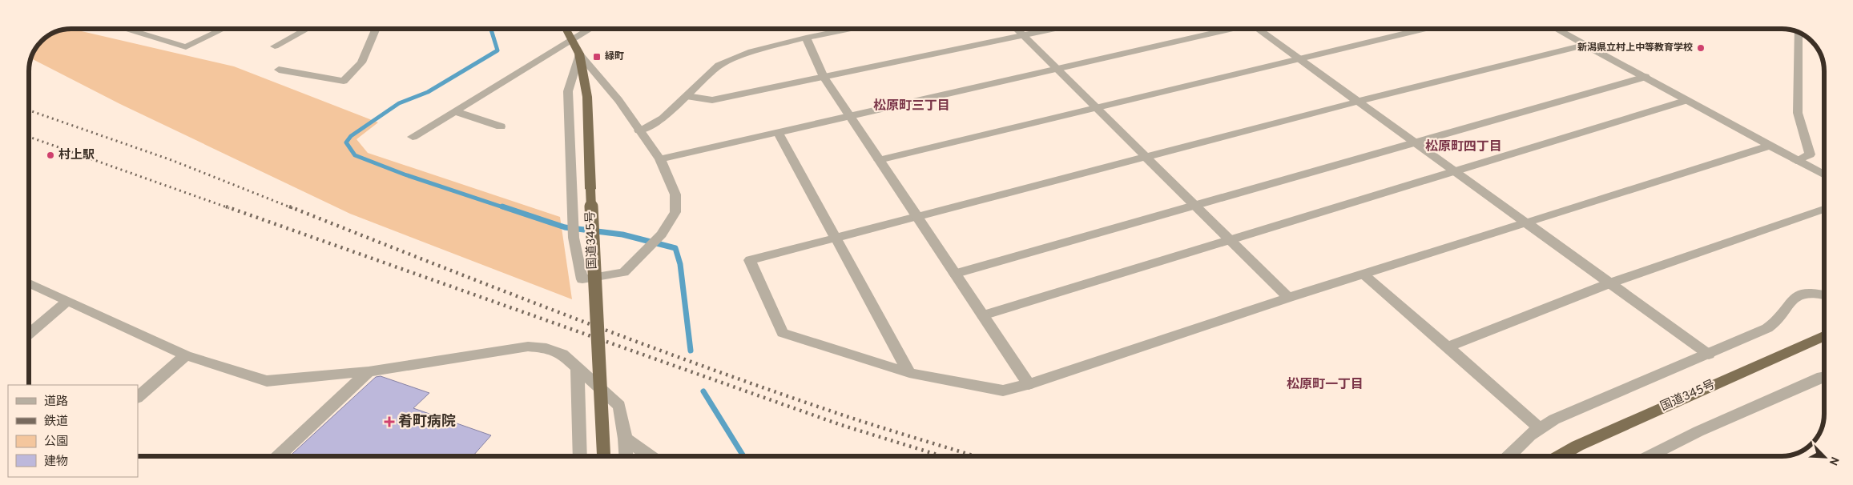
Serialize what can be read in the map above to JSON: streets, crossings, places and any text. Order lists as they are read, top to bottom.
{
  "streets": {
    "highway": ["国道345号"]
  },
  "districts": ["松原町三丁目", "松原町四丁目", "松原町一丁目"],
  "places": {
    "other": ["新潟県立村上中等教育学校", "村上駅"],
    "transit": ["緑町"],
    "health": ["肴町病院"]
  },
  "legend": [
    "道路",
    "鉄道",
    "公園",
    "建物"
  ],
  "north": "bottom right"
}
